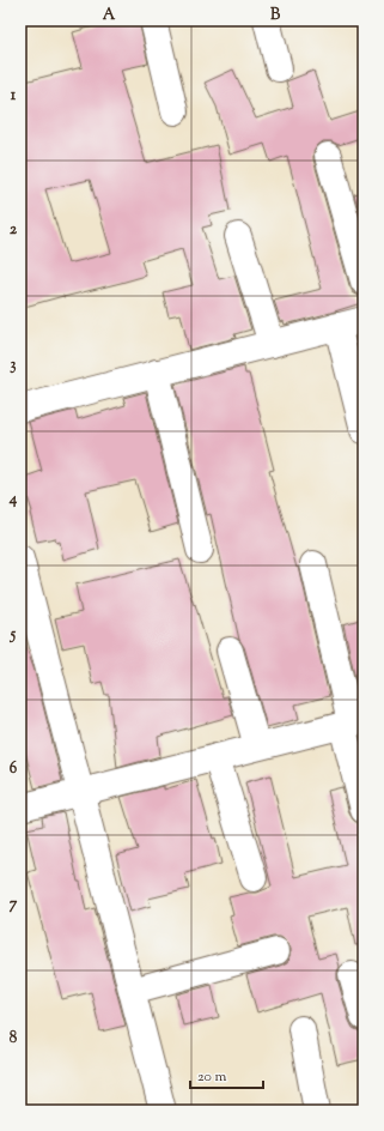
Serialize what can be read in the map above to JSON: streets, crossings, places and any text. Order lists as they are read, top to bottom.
{
  "scale_bar": "20 m",
  "grid": {
    "columns": ["A", "B"],
    "rows": [
      "1",
      "2",
      "3",
      "4",
      "5",
      "6",
      "7",
      "8"
    ]
  }
}
